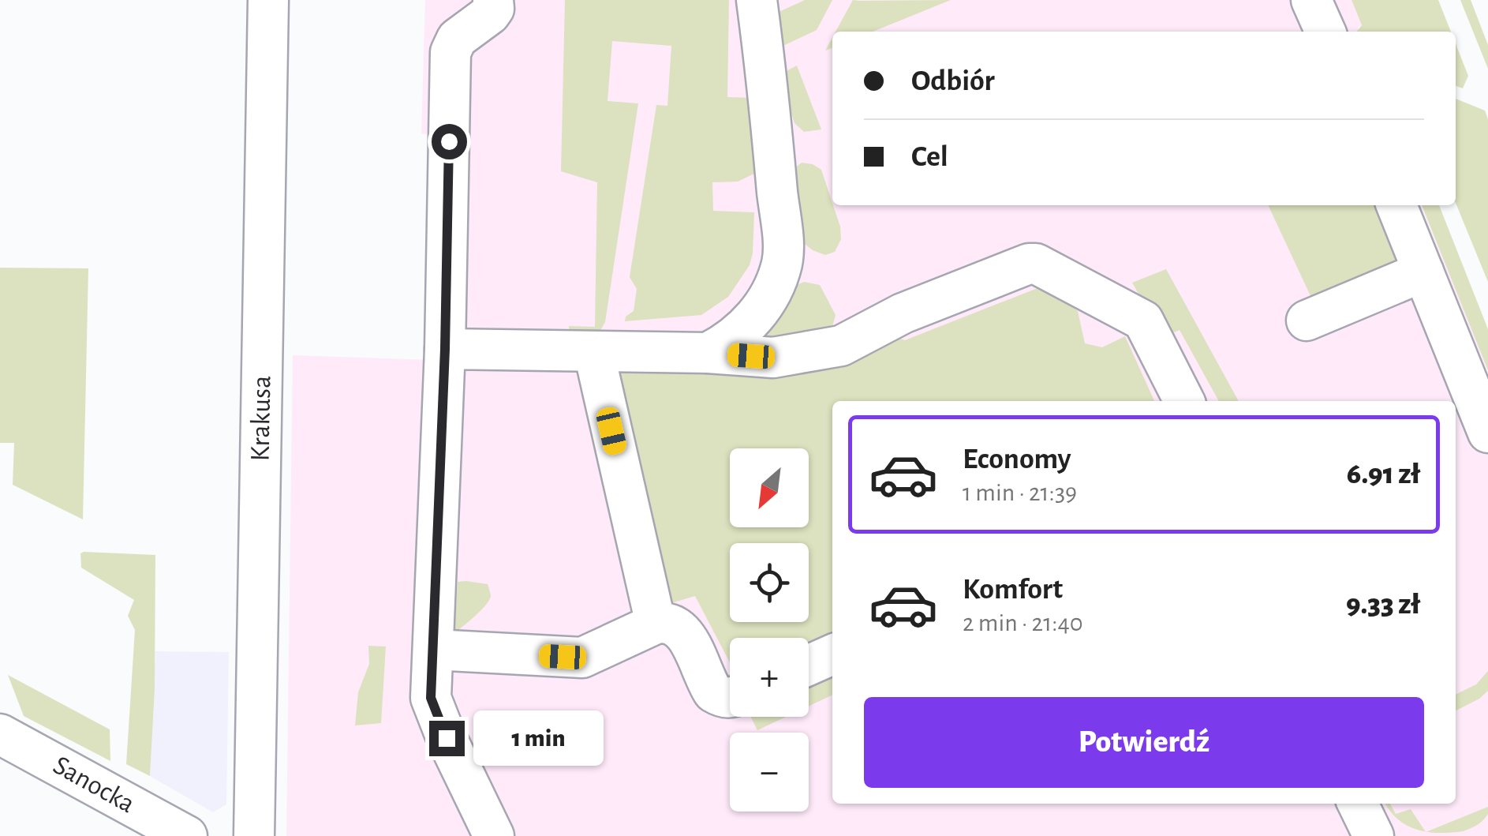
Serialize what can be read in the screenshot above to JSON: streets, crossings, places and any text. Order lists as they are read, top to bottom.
{
  "streets": {
    "street": ["Krakusa", "Sanocka"]
  },
  "north": "bottom left",
  "page": {
    "banner": ["Odbiór", "Cel"],
    "list": [
      {
        "name": "Economy",
        "note": "1 min · 21:39",
        "value": "6.91 zł"
      },
      {
        "name": "Komfort",
        "note": "2 min · 21:40",
        "value": "9.33 zł"
      }
    ],
    "map_buttons": ["+", "−"],
    "buttons": "Potwierdź",
    "bubble": "1 min"
  }
}
